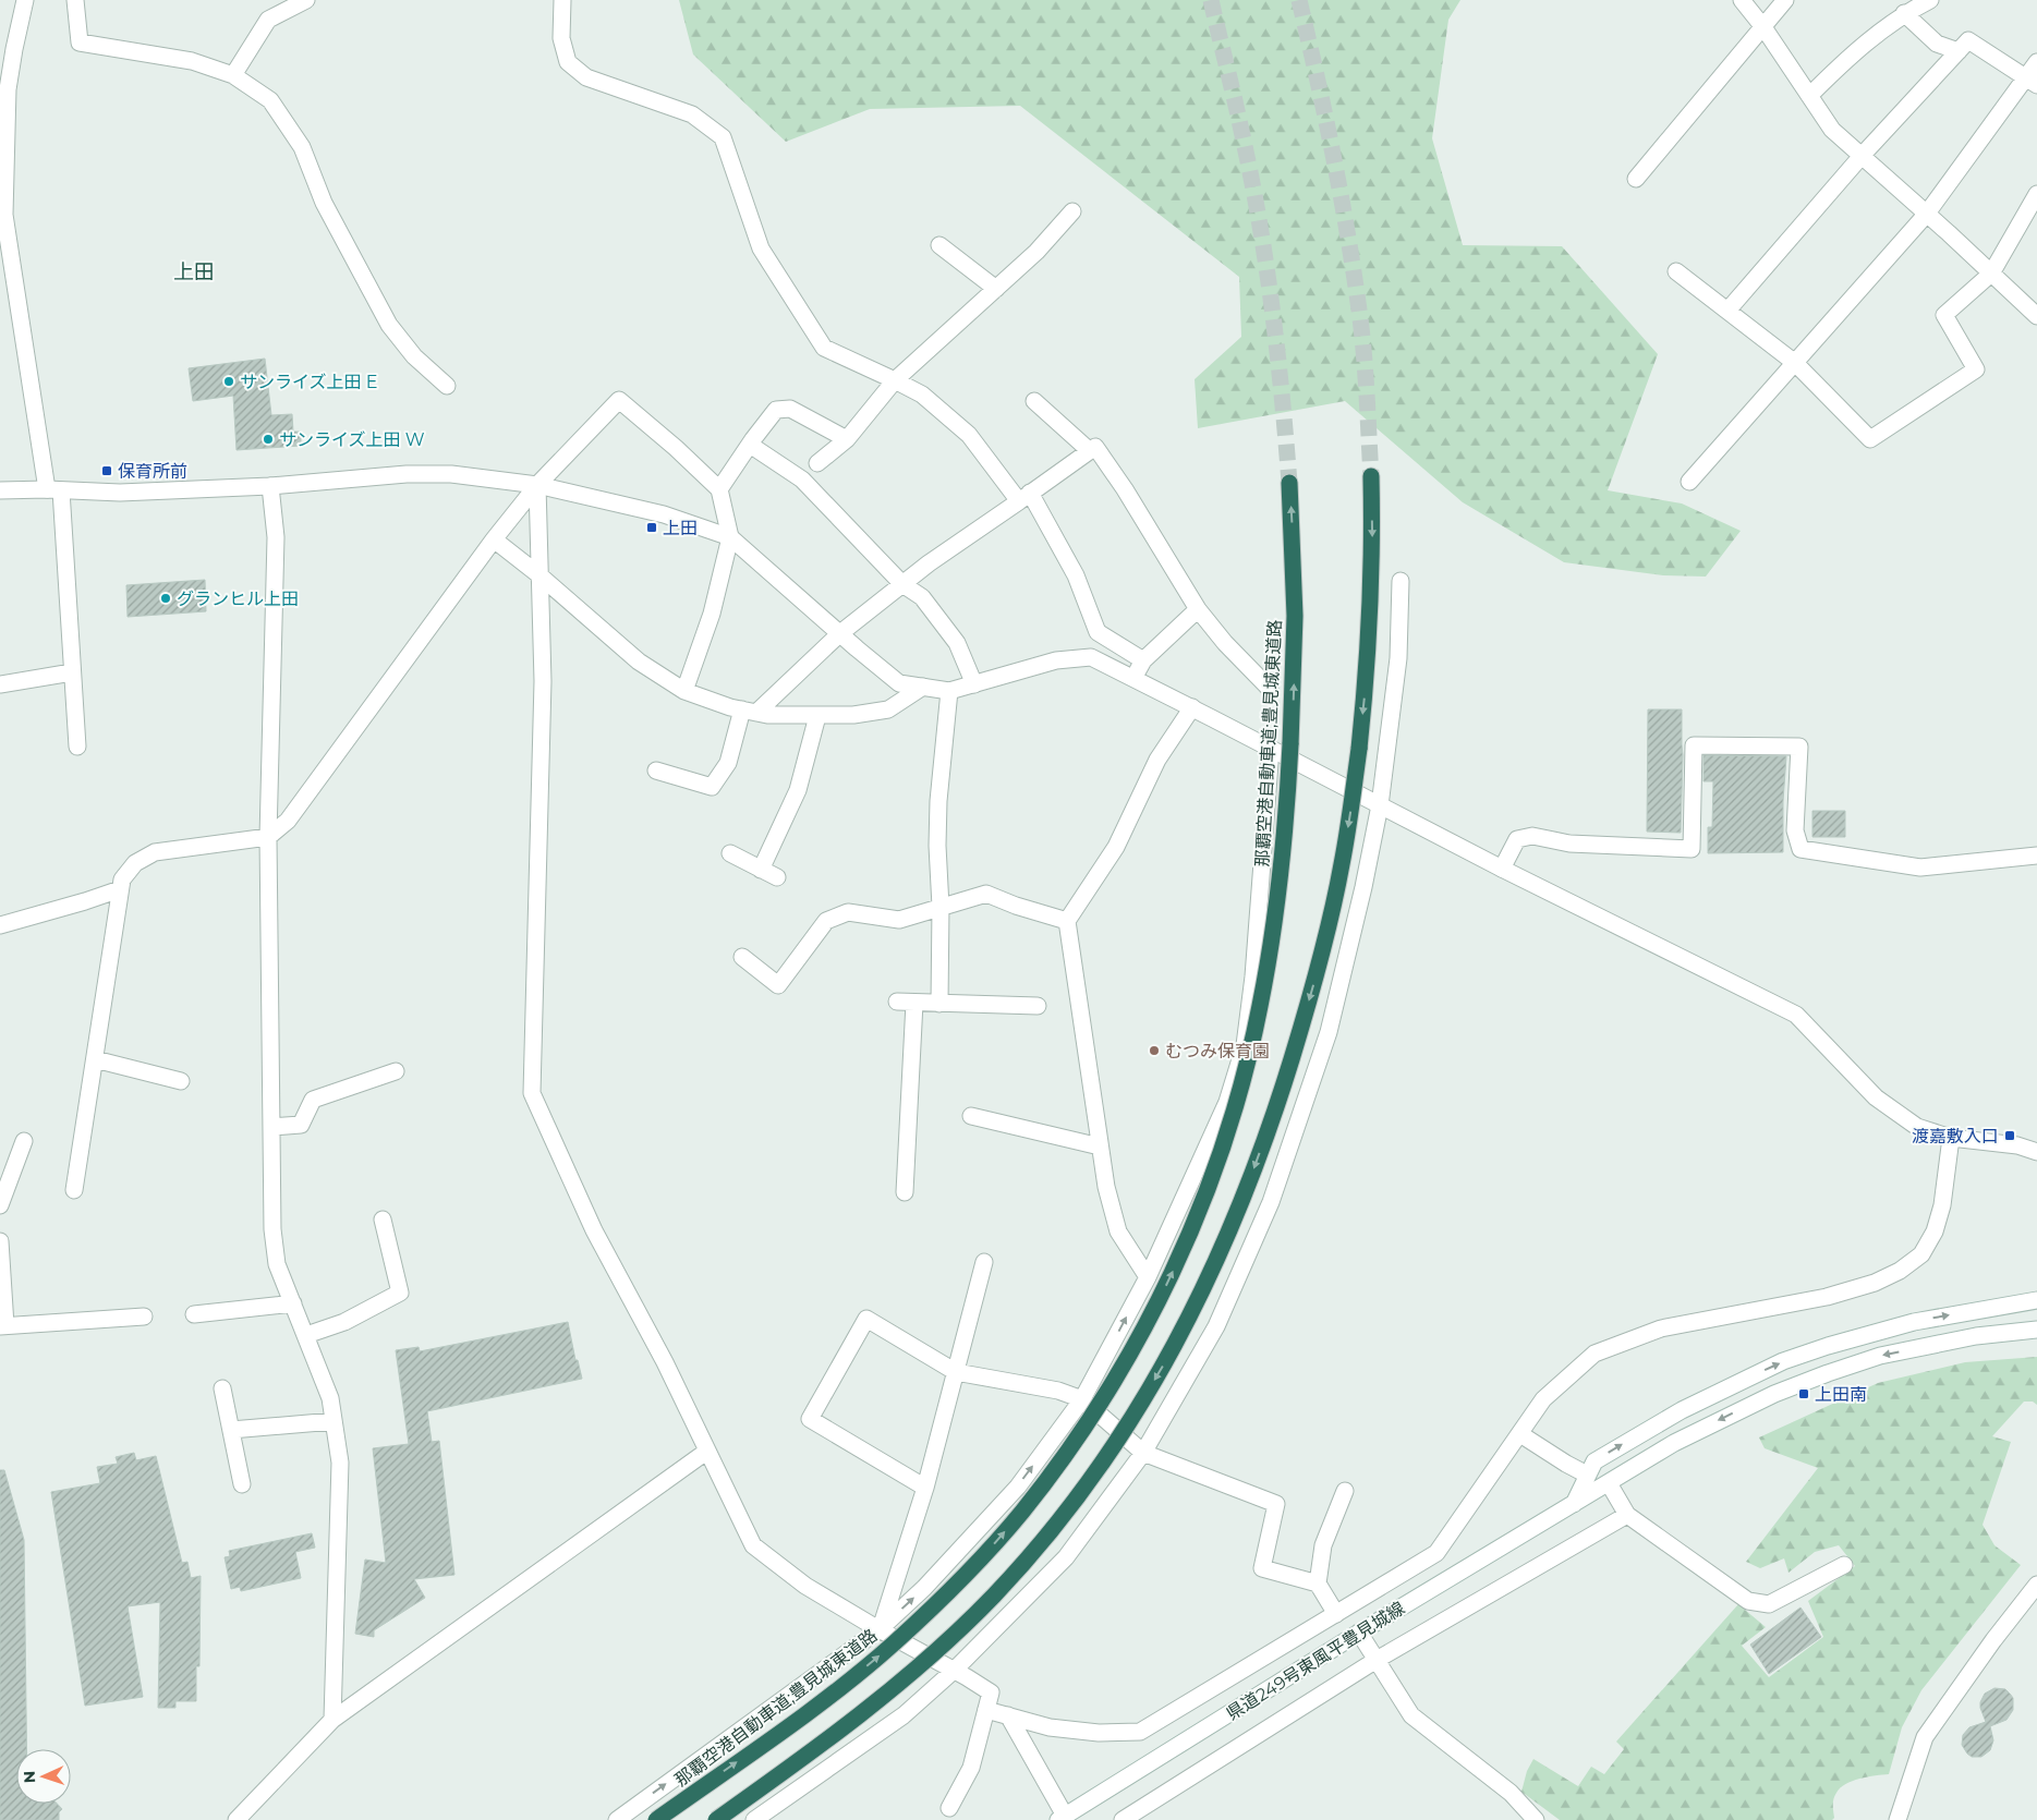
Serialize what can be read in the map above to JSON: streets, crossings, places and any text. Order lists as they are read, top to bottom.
{
  "streets": {
    "highway": ["那覇空港自動車道;豊見城東道路"],
    "street": ["県道249号東風平豊見城線"]
  },
  "districts": ["上田"],
  "places": {
    "other": [
      "サンライズ上田 E",
      "サンライズ上田 W",
      "グランヒル上田",
      "むつみ保育園"
    ],
    "transit": [
      "保育所前",
      "上田",
      "渡嘉敷入口",
      "上田南"
    ]
  },
  "north": "left"
}
